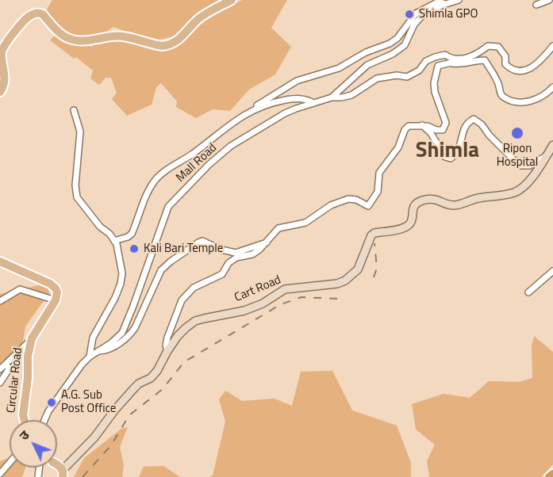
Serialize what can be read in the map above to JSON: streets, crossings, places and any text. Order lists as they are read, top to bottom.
{
  "streets": {
    "main road": ["Cart Road", "Circular Road"],
    "street": ["Mall Road"]
  },
  "districts": ["Shimla"],
  "places": [
    "Shimla GPO",
    "Ripon Hospital",
    "Kali Bari Temple",
    "A.G. Sub Post Office"
  ],
  "north": "top left"
}
